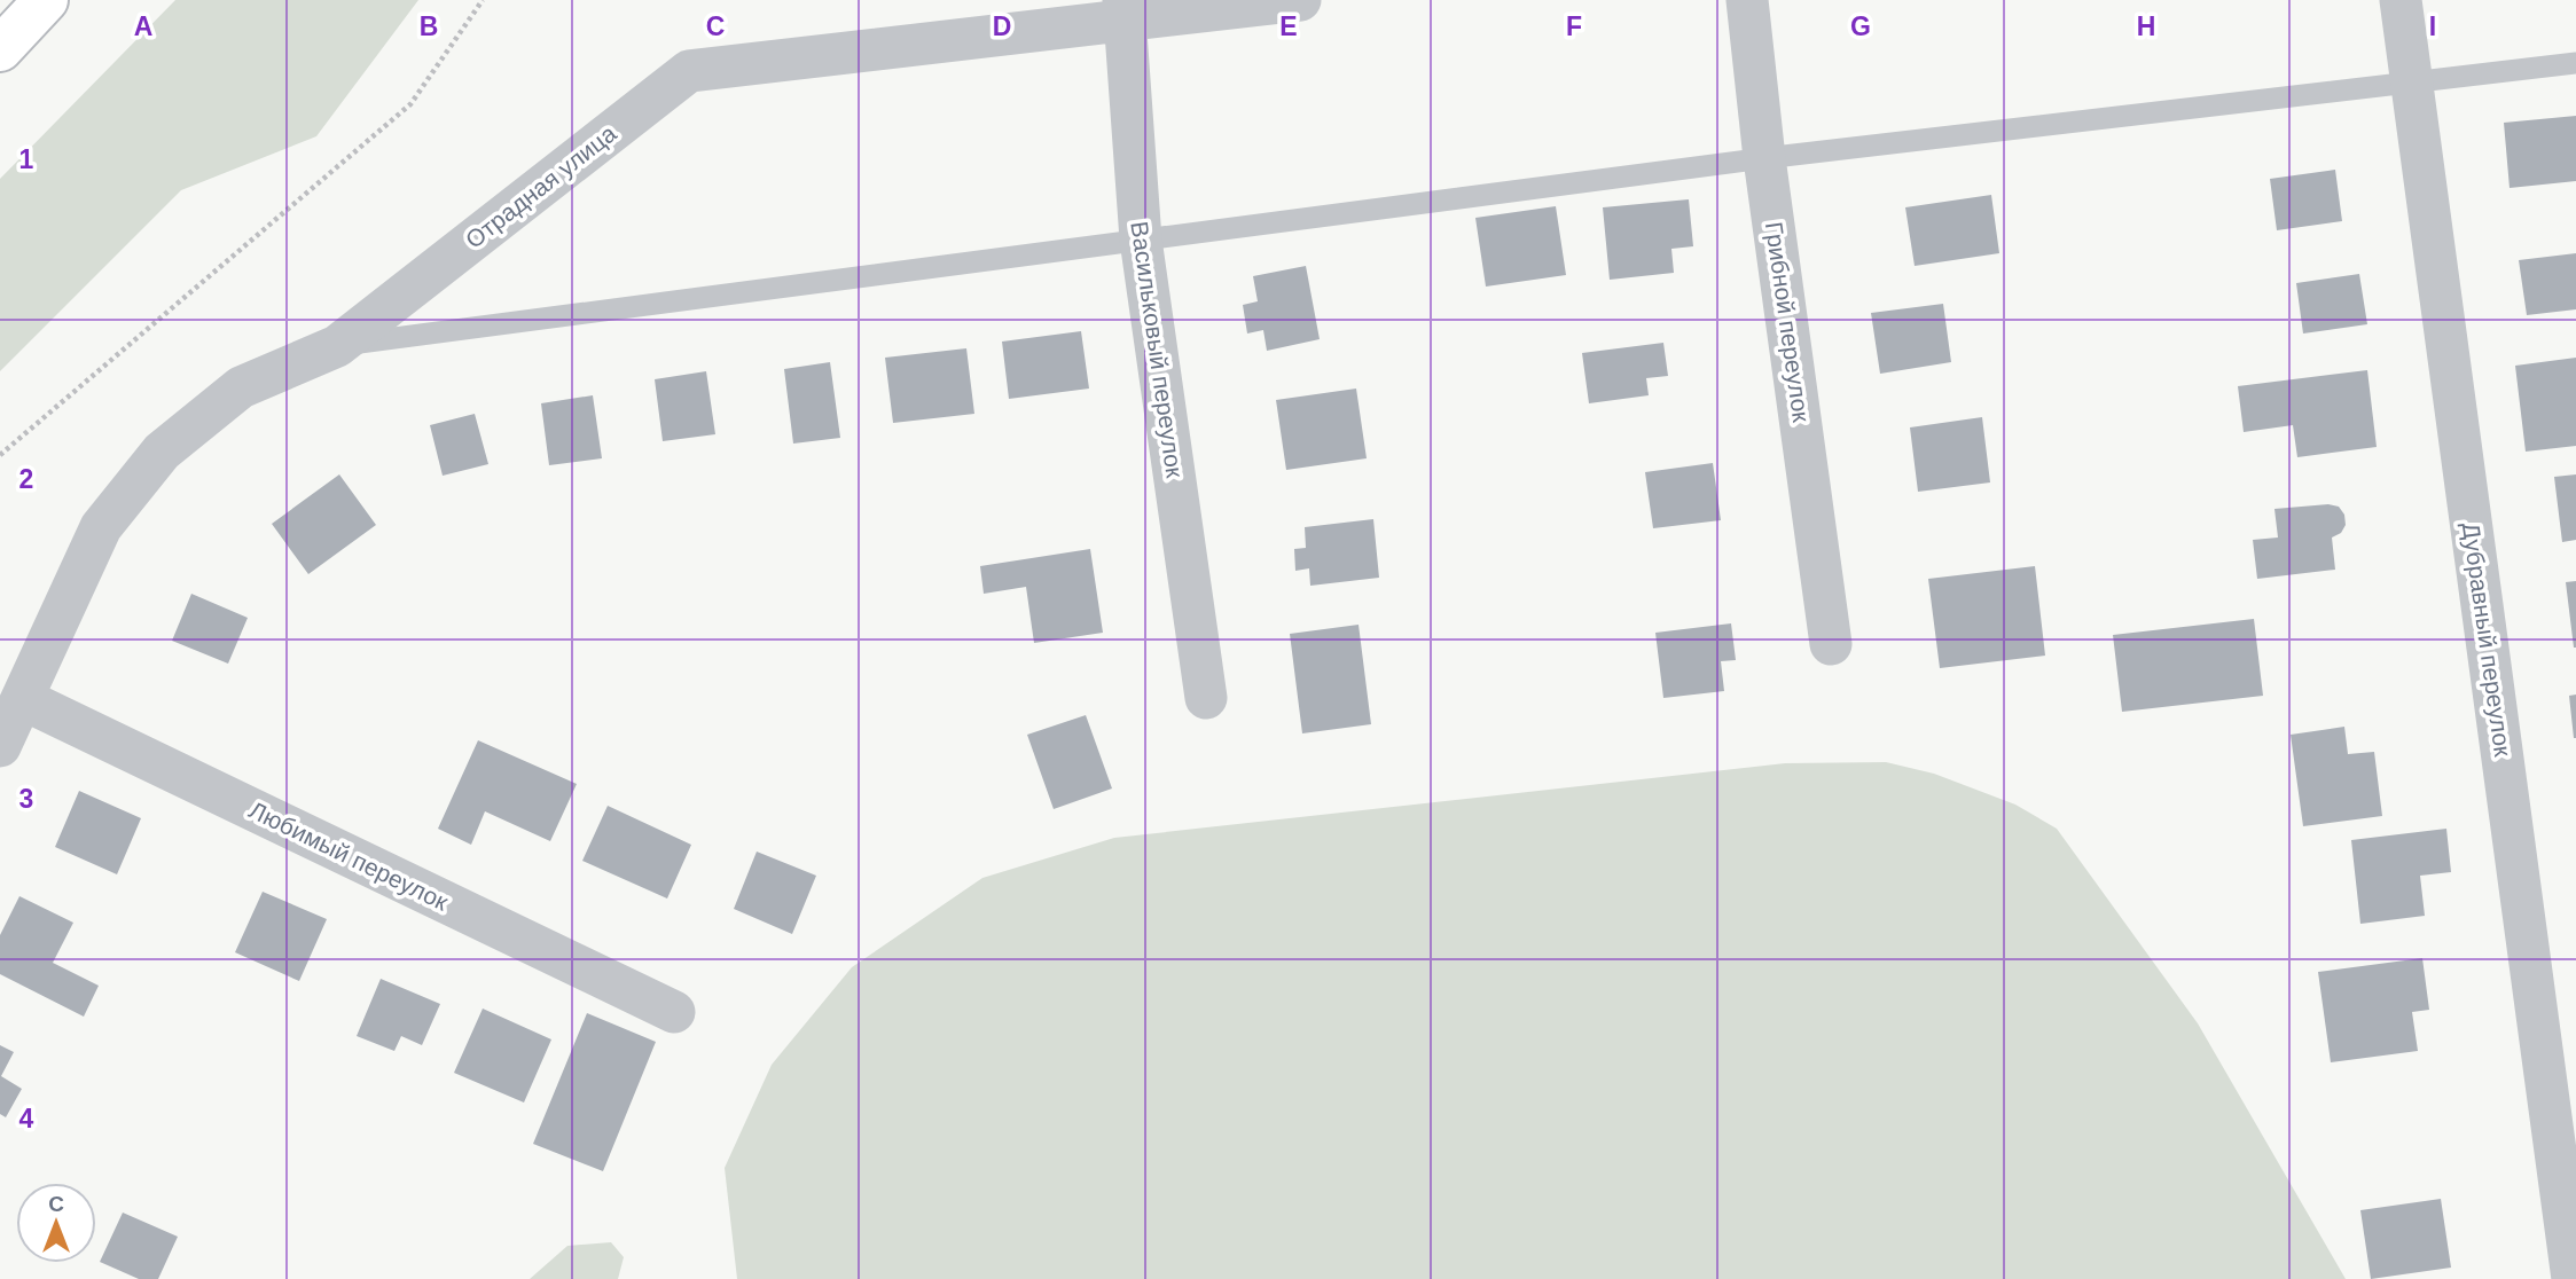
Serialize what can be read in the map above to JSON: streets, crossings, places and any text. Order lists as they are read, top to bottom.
{
  "streets": {
    "street": [
      "Отрадная улица",
      "Грибной переулок",
      "Васильковый переулок",
      "Дубравный переулок",
      "Любимый переулок"
    ]
  },
  "crossings": [
    ["Отрадная улица", "Васильковый переулок"],
    ["Отрадная улица", "Любимый переулок"]
  ],
  "north": "top",
  "grid": {
    "columns": [
      "A",
      "B",
      "C",
      "D",
      "E",
      "F",
      "G",
      "H",
      "I"
    ],
    "rows": [
      "1",
      "2",
      "3",
      "4"
    ]
  }
}
